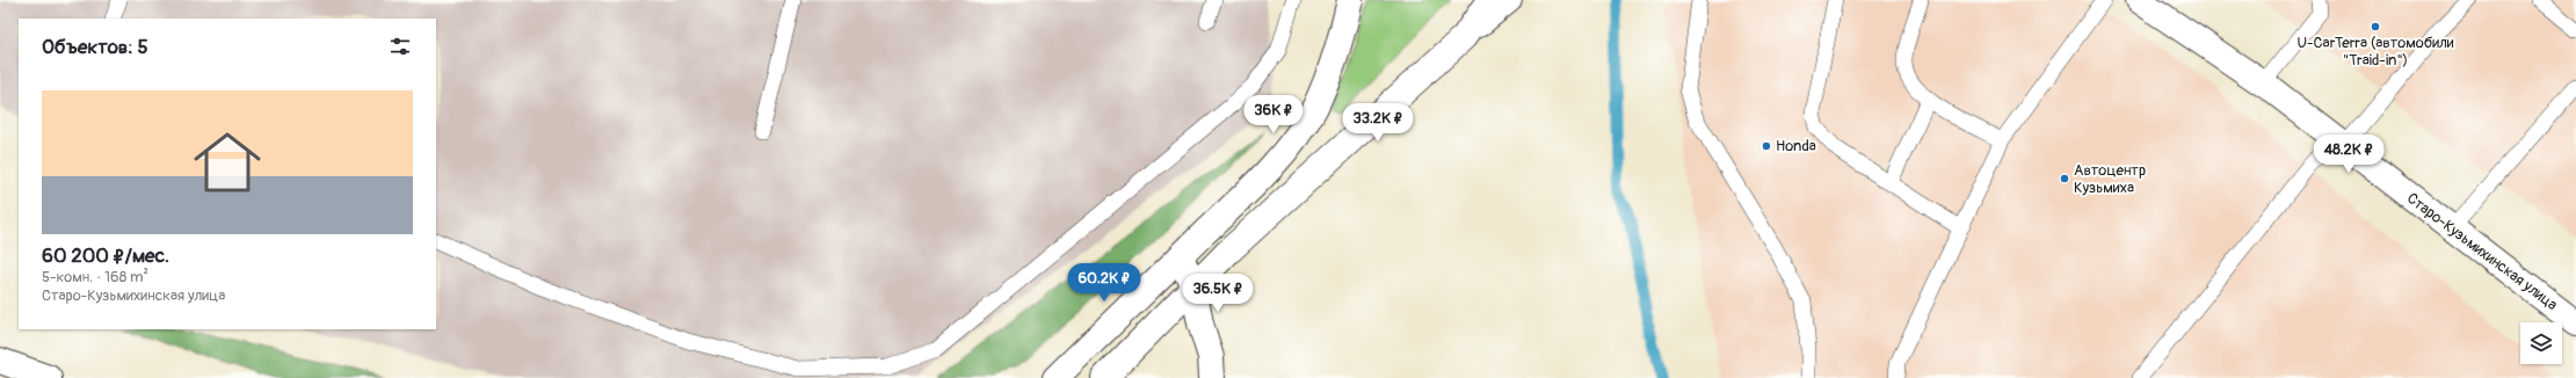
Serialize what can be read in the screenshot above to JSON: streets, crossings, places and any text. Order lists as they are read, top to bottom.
{
  "streets": {
    "main road": ["Старо-Кузьмихинская улица"]
  },
  "places": ["U-CarTerra (автомобили \"Traid-in\")", "Honda", "Автоцентр Кузьмиха"],
  "page": {
    "heading": "Объектов: 5",
    "list": [
      {
        "name": "60 200 ₽/мес.",
        "note": "5-комн. · 168 m² · Старо-Кузьмихинская улица"
      }
    ],
    "price": [
      "36K ₽",
      "33.2K ₽",
      "48.2K ₽",
      "60.2K ₽",
      "36.5K ₽"
    ]
  }
}
